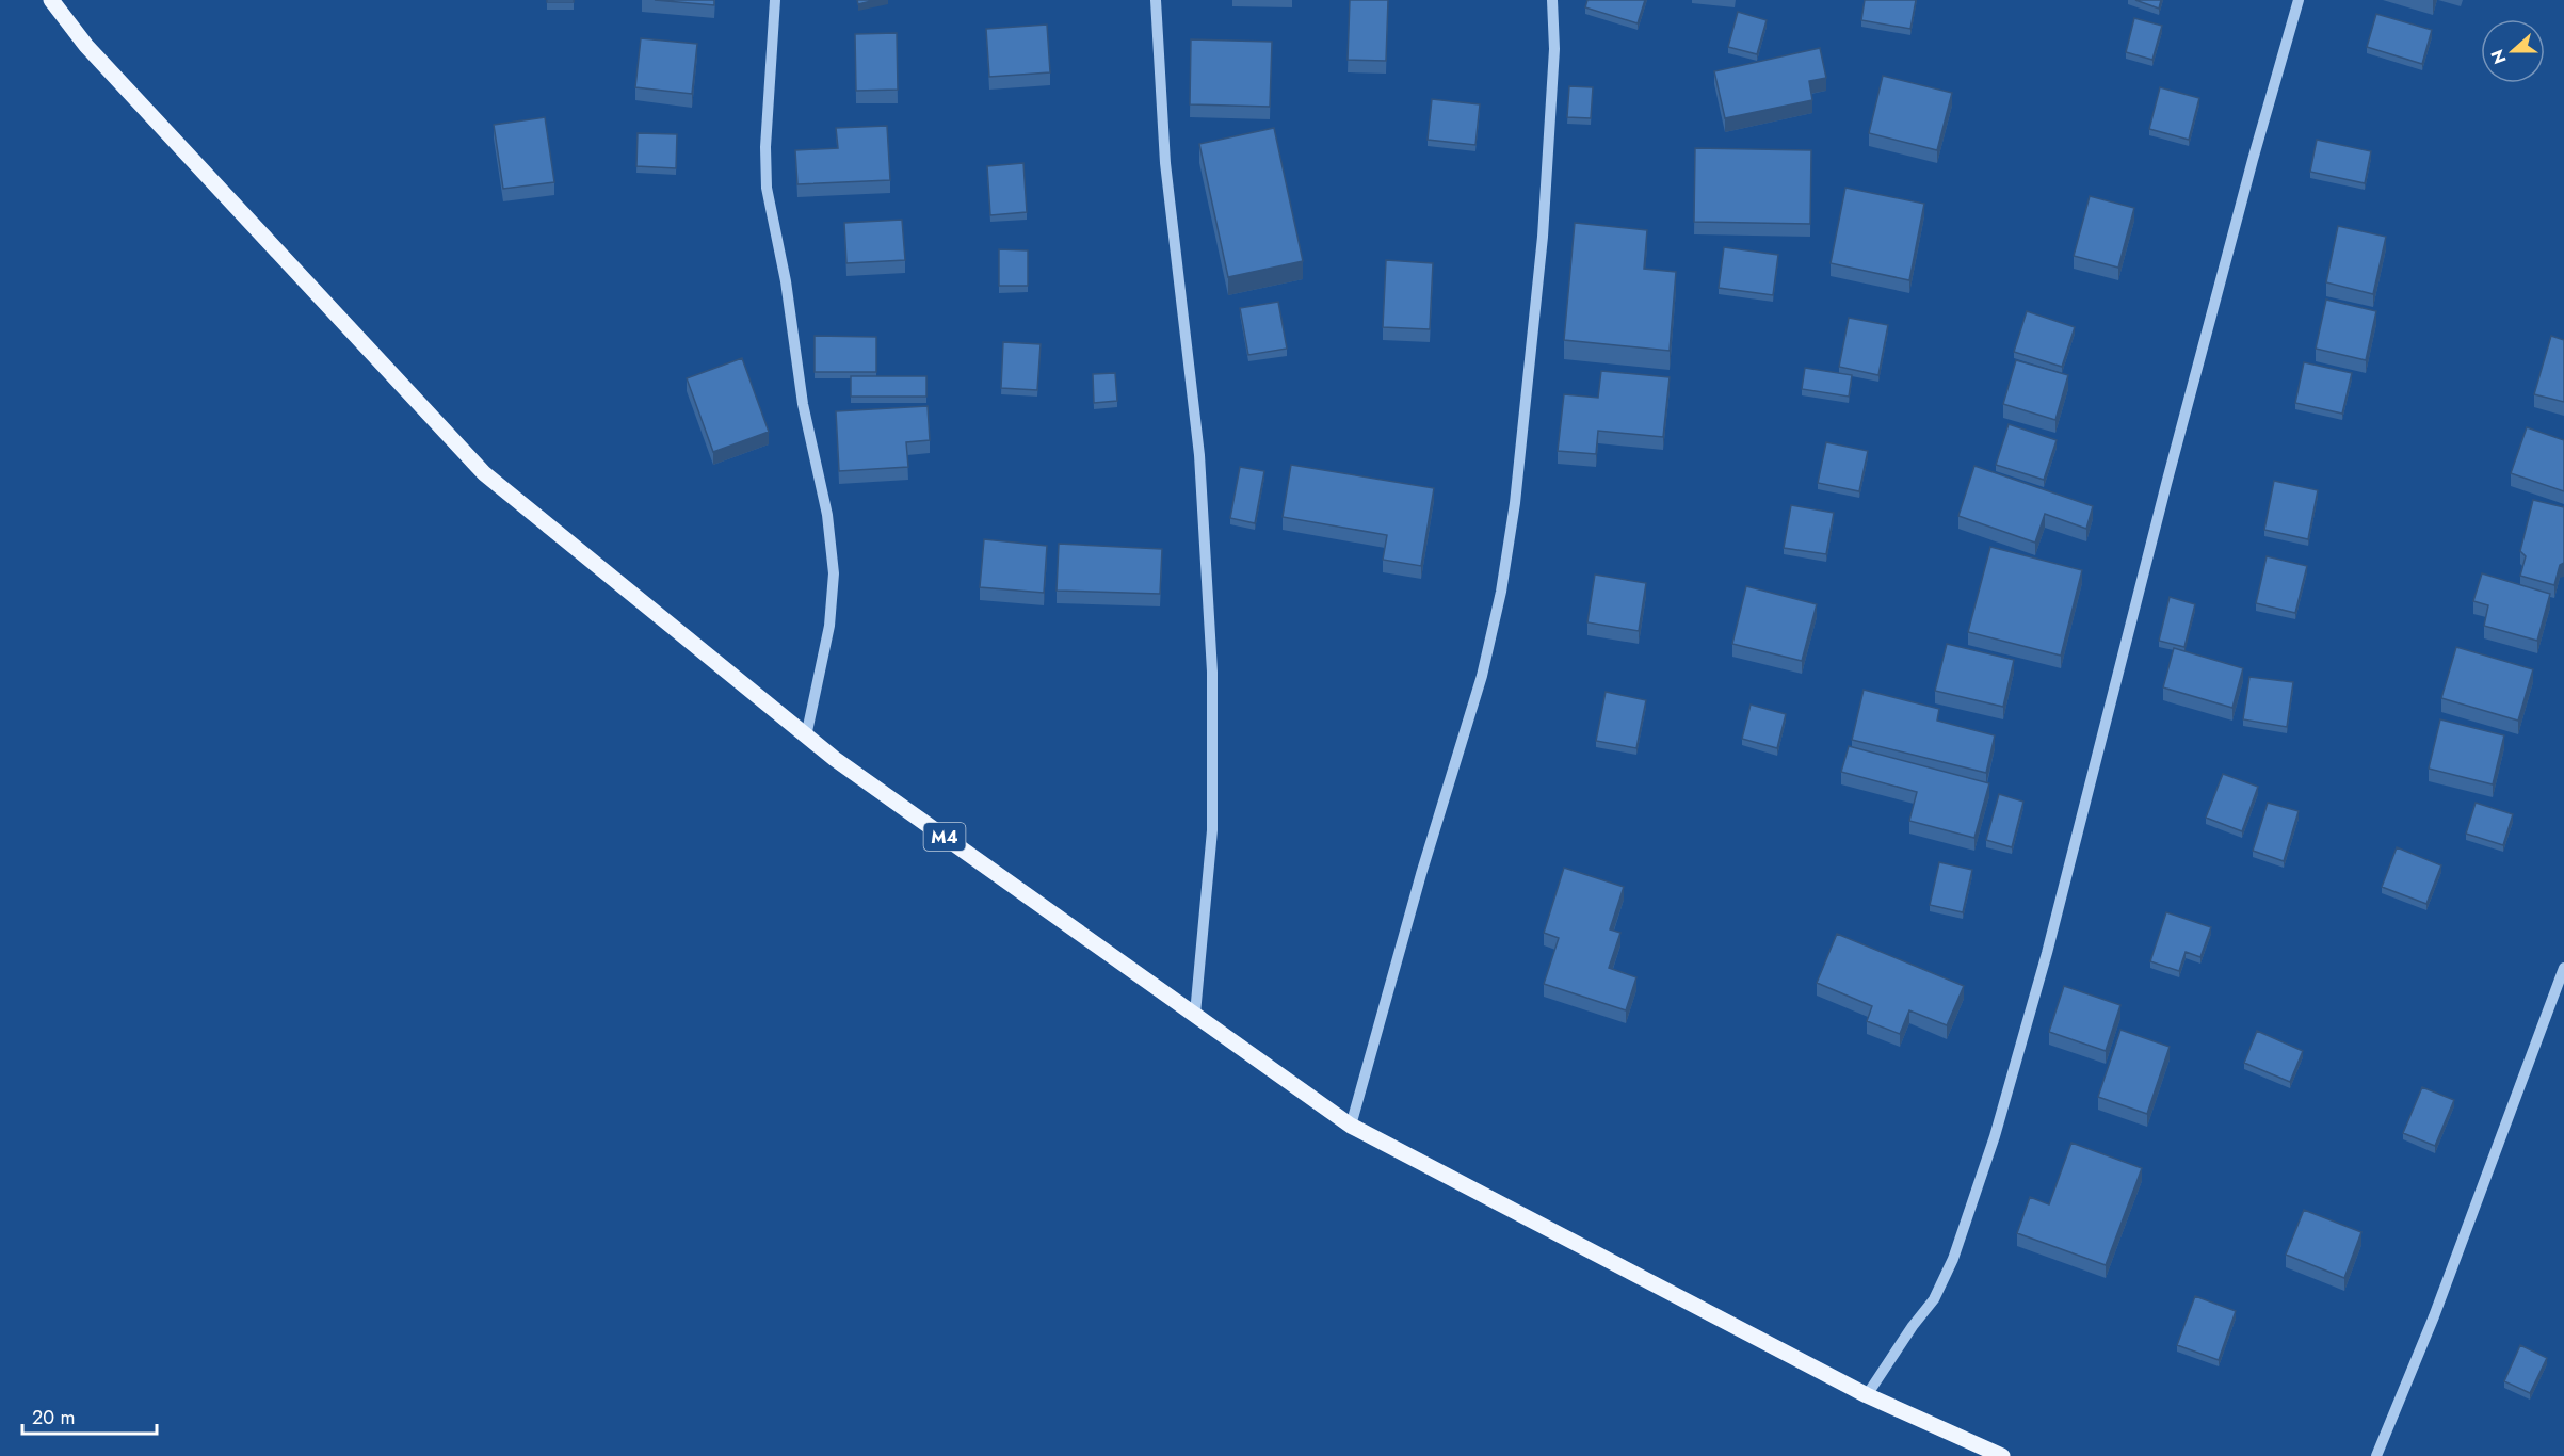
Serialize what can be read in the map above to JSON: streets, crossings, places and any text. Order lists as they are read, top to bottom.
{
  "streets": {
    "main road": ["M4"]
  },
  "scale_bar": "20 m",
  "north": "left"
}
